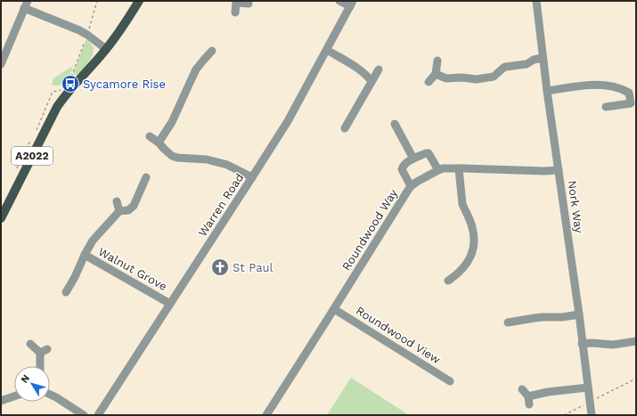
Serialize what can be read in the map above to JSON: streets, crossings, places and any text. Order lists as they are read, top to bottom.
{
  "streets": {
    "main road": ["A2022"],
    "street": [
      "Warren Road",
      "Nork Way",
      "Roundwood Way",
      "Walnut Grove",
      "Roundwood View"
    ]
  },
  "crossings": [
    ["Warren Road", "Walnut Grove"],
    ["Nork Way", "Roundwood Way"],
    ["Roundwood Way", "Roundwood View"]
  ],
  "places": {
    "bus stop": ["Sycamore Rise"],
    "church": ["St Paul"]
  },
  "north": "top left"
}
